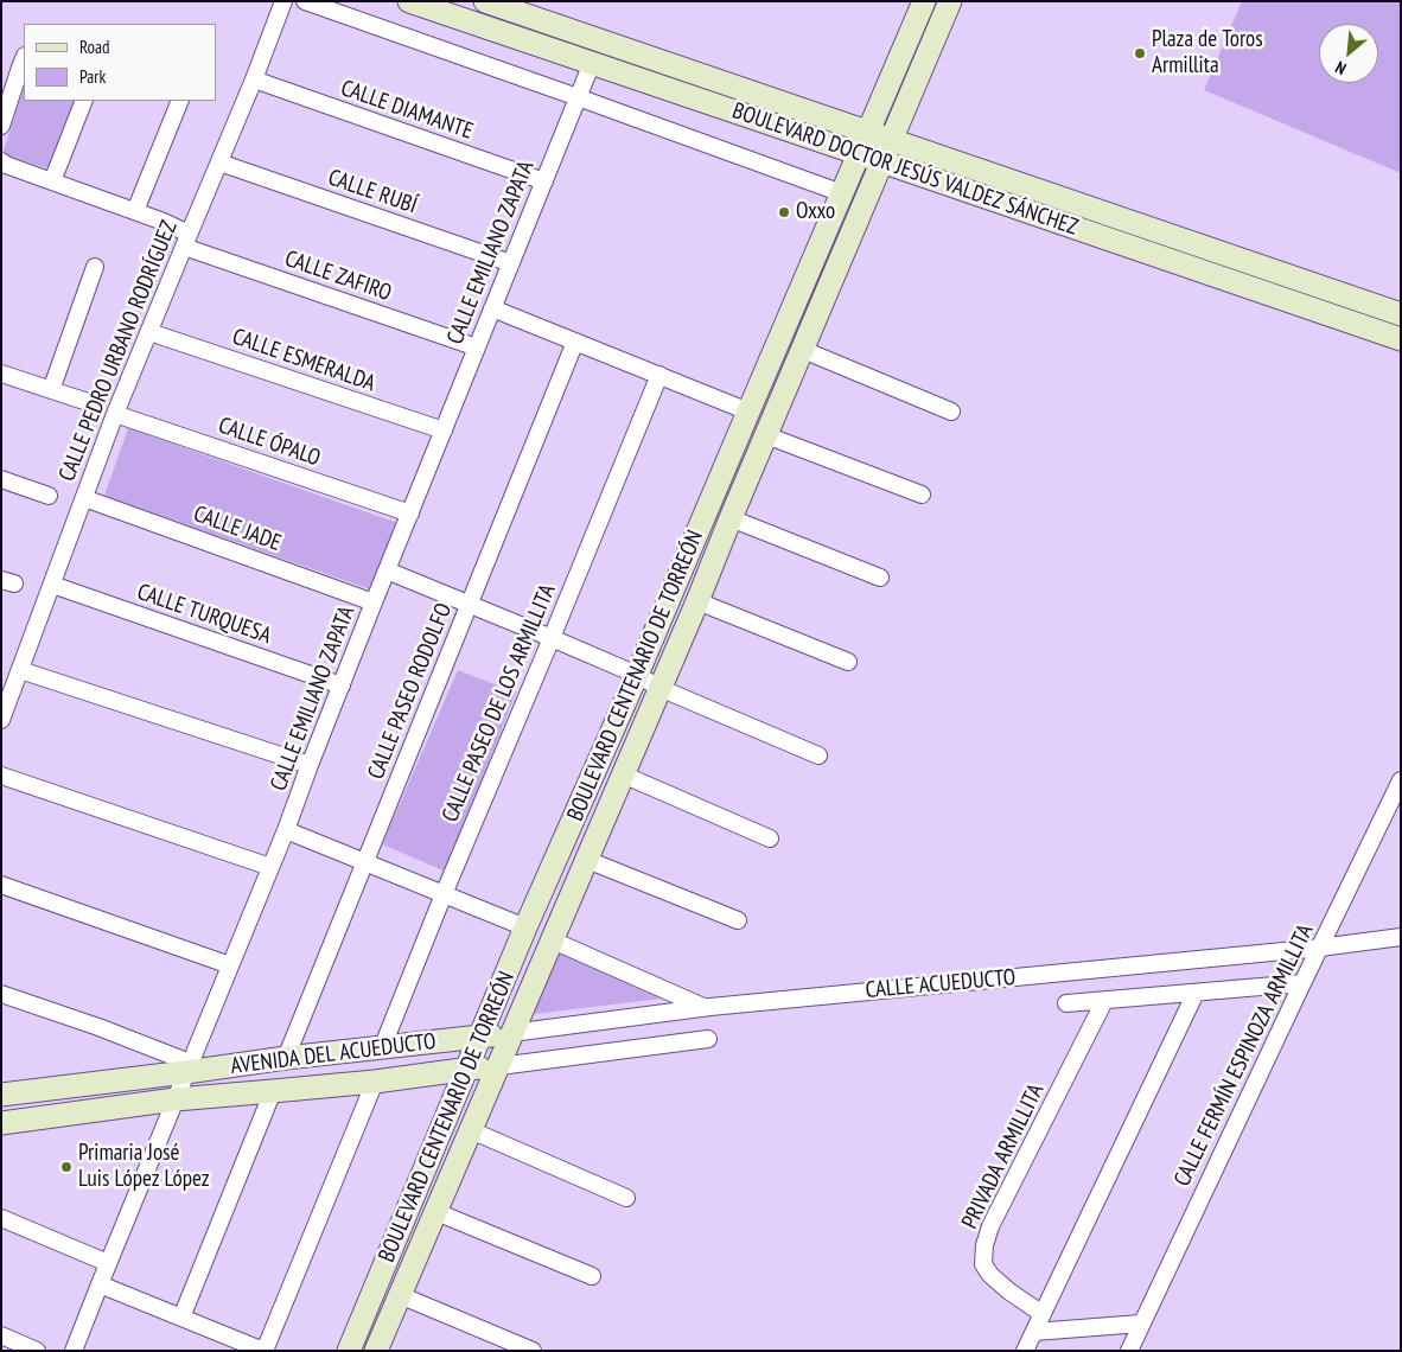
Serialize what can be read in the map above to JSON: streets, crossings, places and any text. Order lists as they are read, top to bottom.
{
  "streets": {
    "street": [
      "CALLE DIAMANTE",
      "BOULEVARD DOCTOR JESÚS VALDEZ SÁNCHEZ",
      "CALLE RUBÍ",
      "CALLE EMILIANO ZAPATA",
      "CALLE ZAFIRO",
      "CALLE PEDRO URBANO RODRÍGUEZ",
      "CALLE ESMERALDA",
      "CALLE ÓPALO",
      "CALLE JADE",
      "CALLE TURQUESA",
      "BOULEVARD CENTENARIO DE TORREÓN",
      "CALLE PASEO RODOLFO",
      "CALLE PASEO DE LOS ARMILLITA",
      "CALLE ACUEDUCTO",
      "AVENIDA DEL ACUEDUCTO",
      "CALLE FERMÍN ESPINOZA ARMILLITA",
      "PRIVADA ARMILLITA"
    ]
  },
  "crossings": [
    ["CALLE DIAMANTE", "CALLE EMILIANO ZAPATA"],
    ["CALLE DIAMANTE", "CALLE PEDRO URBANO RODRÍGUEZ"],
    ["BOULEVARD DOCTOR JESÚS VALDEZ SÁNCHEZ", "CALLE EMILIANO ZAPATA"],
    ["BOULEVARD DOCTOR JESÚS VALDEZ SÁNCHEZ", "BOULEVARD CENTENARIO DE TORREÓN"],
    ["CALLE RUBÍ", "CALLE EMILIANO ZAPATA"],
    ["CALLE RUBÍ", "CALLE PEDRO URBANO RODRÍGUEZ"],
    ["CALLE EMILIANO ZAPATA", "CALLE ZAFIRO"],
    ["CALLE EMILIANO ZAPATA", "CALLE ESMERALDA"],
    ["CALLE EMILIANO ZAPATA", "CALLE ÓPALO"],
    ["CALLE EMILIANO ZAPATA", "CALLE JADE"],
    ["CALLE EMILIANO ZAPATA", "CALLE TURQUESA"],
    ["CALLE EMILIANO ZAPATA", "AVENIDA DEL ACUEDUCTO"],
    ["CALLE ZAFIRO", "CALLE PEDRO URBANO RODRÍGUEZ"],
    ["CALLE PEDRO URBANO RODRÍGUEZ", "CALLE ESMERALDA"],
    ["CALLE PEDRO URBANO RODRÍGUEZ", "CALLE ÓPALO"],
    ["CALLE PEDRO URBANO RODRÍGUEZ", "CALLE JADE"],
    ["CALLE PEDRO URBANO RODRÍGUEZ", "CALLE TURQUESA"],
    ["BOULEVARD CENTENARIO DE TORREÓN", "CALLE ACUEDUCTO"],
    ["BOULEVARD CENTENARIO DE TORREÓN", "AVENIDA DEL ACUEDUCTO"],
    ["CALLE PASEO RODOLFO", "AVENIDA DEL ACUEDUCTO"],
    ["CALLE PASEO DE LOS ARMILLITA", "AVENIDA DEL ACUEDUCTO"],
    ["CALLE ACUEDUCTO", "AVENIDA DEL ACUEDUCTO"],
    ["CALLE ACUEDUCTO", "CALLE FERMÍN ESPINOZA ARMILLITA"]
  ],
  "places": ["Plaza de Toros Armillita", "Oxxo", "Primaria José Luis López López"],
  "legend": ["Road", "Park"],
  "north": "bottom left"
}
